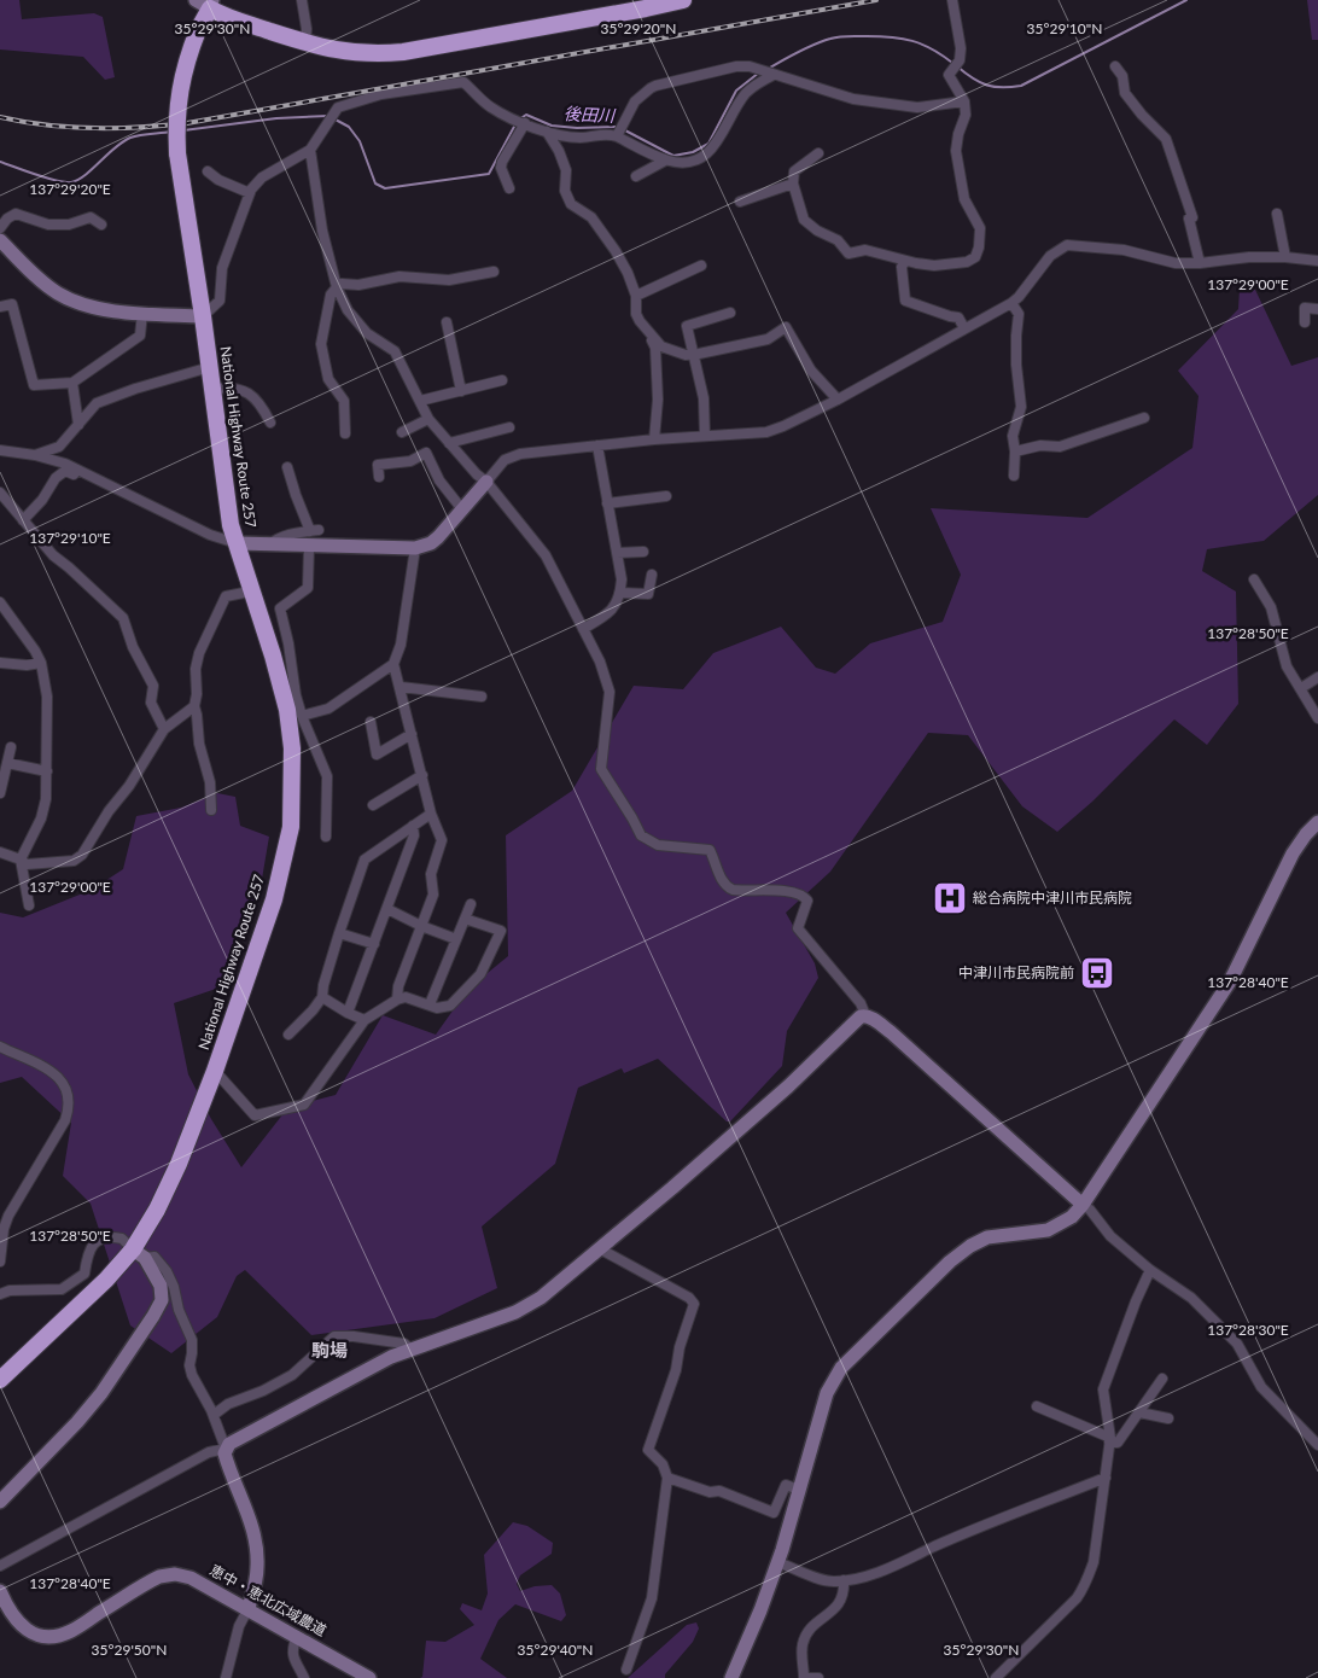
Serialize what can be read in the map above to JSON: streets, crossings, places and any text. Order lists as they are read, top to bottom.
{
  "streets": {
    "highway": ["National Highway Route 257"],
    "street": ["恵中・恵北広域農道"]
  },
  "districts": ["駒場"],
  "water": ["後田川"],
  "places": {
    "hospital": ["総合病院中津川市民病院"],
    "bus stop": ["中津川市民病院前"]
  },
  "coordinates": [
    "35°29'10\"N",
    "35°29'30\"N",
    "35°29'20\"N",
    "137°29'20\"E",
    "137°29'00\"E",
    "137°29'10\"E",
    "137°28'50\"E",
    "137°28'40\"E",
    "137°28'30\"E",
    "35°29'50\"N",
    "35°29'40\"N"
  ]
}
